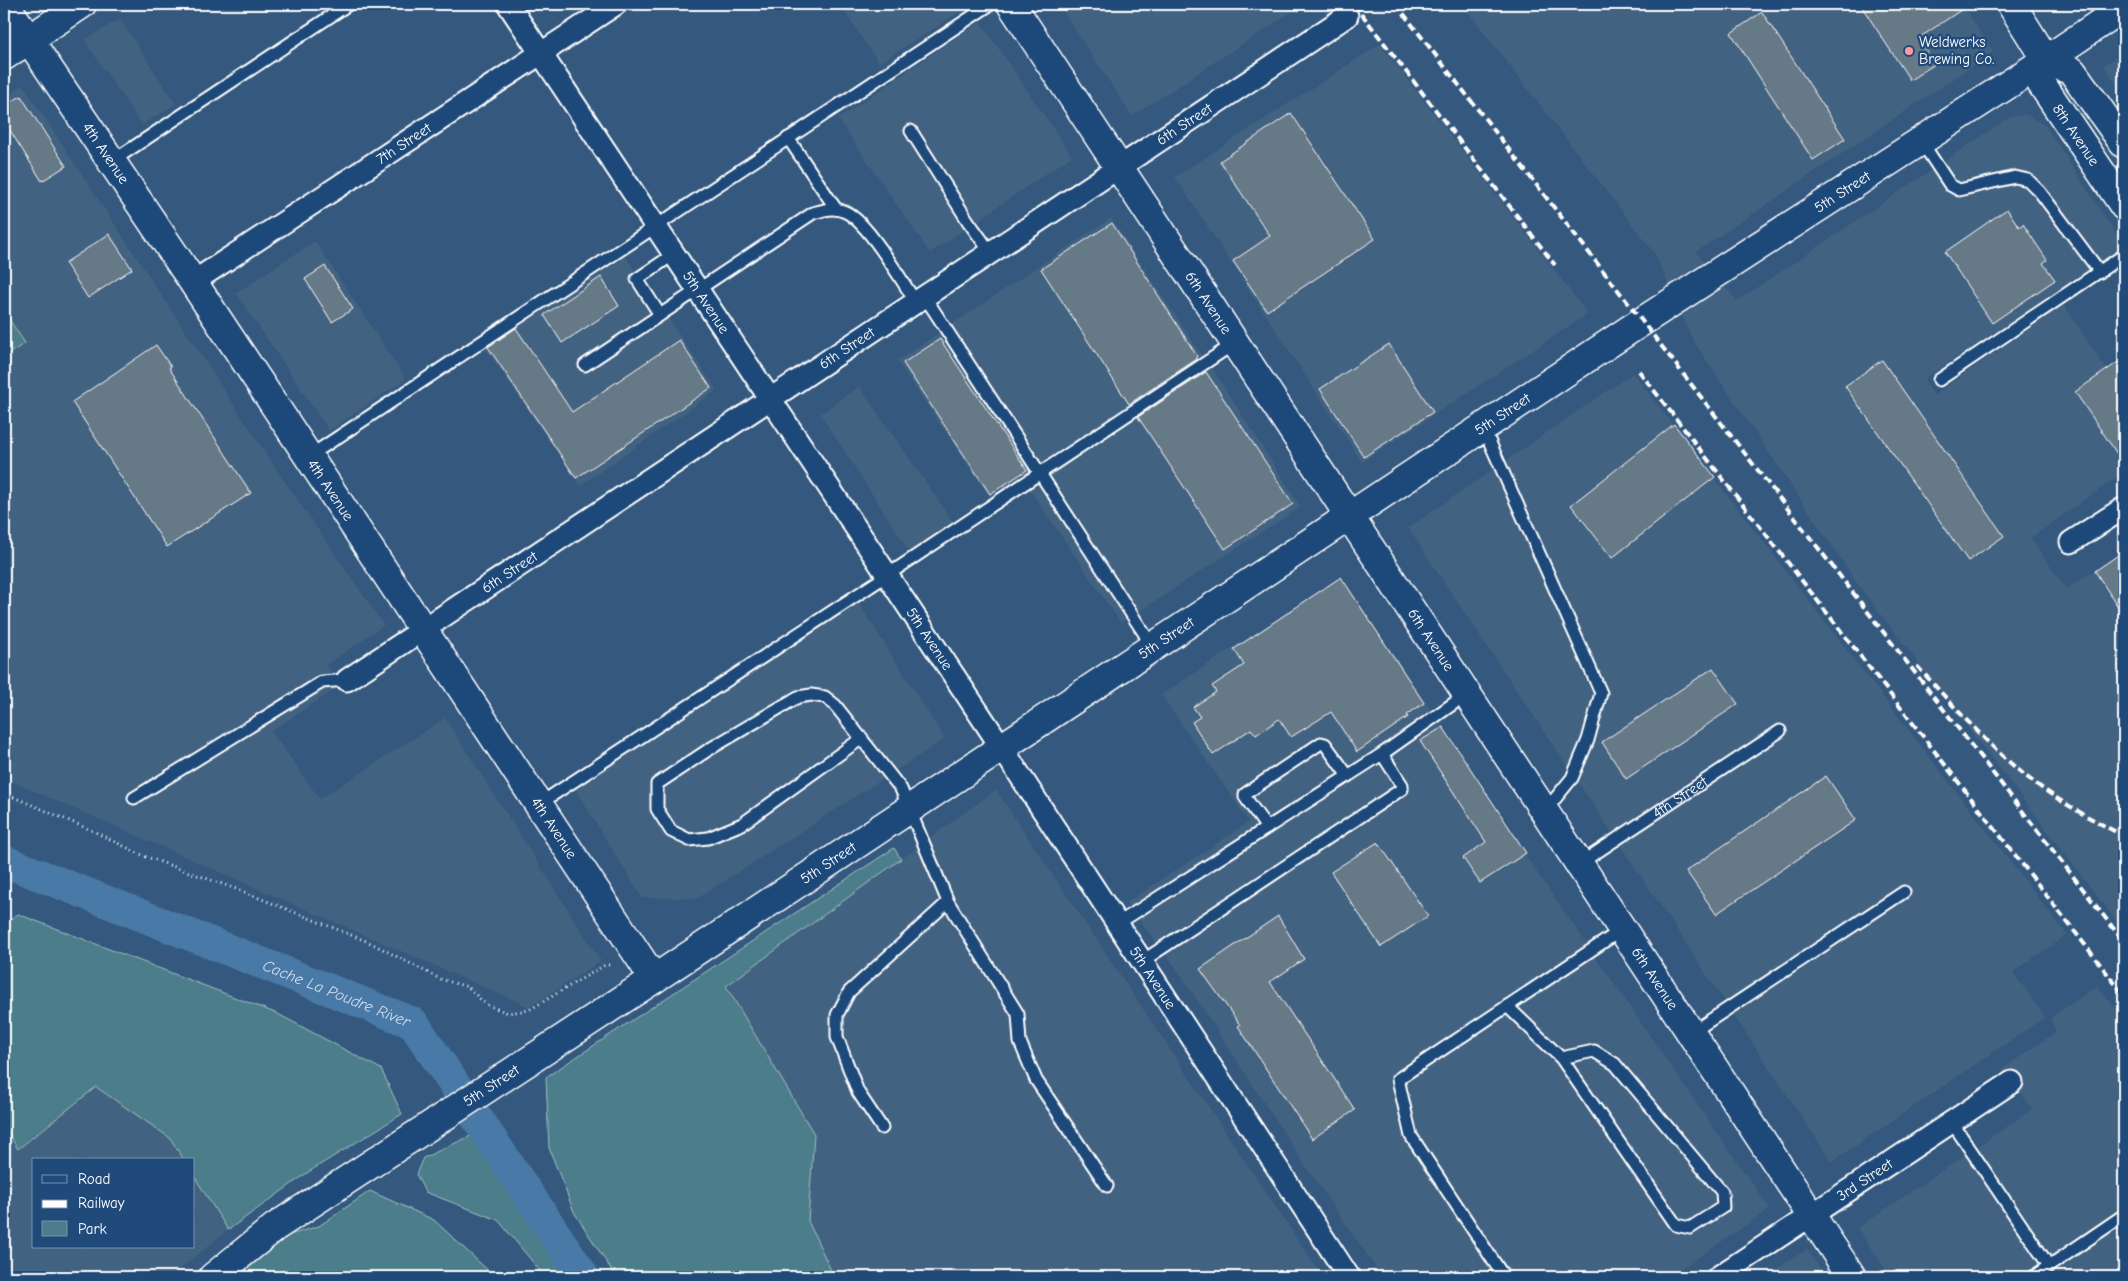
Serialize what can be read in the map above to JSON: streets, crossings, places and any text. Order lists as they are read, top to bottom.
{
  "streets": {
    "main road": [
      "8th Avenue",
      "4th Avenue",
      "5th Street",
      "6th Avenue"
    ],
    "street": [
      "6th Street",
      "7th Street",
      "5th Avenue",
      "3rd Street"
    ],
    "lane": ["4th Street"]
  },
  "crossings": [
    ["6th Street", "4th Avenue"],
    ["6th Street", "5th Avenue"],
    ["6th Street", "6th Avenue"],
    ["8th Avenue", "5th Street"],
    ["7th Street", "4th Avenue"],
    ["7th Street", "5th Avenue"],
    ["4th Avenue", "5th Street"],
    ["5th Street", "5th Avenue"],
    ["5th Street", "6th Avenue"],
    ["6th Avenue", "4th Street"],
    ["6th Avenue", "3rd Street"]
  ],
  "water": ["Cache La Poudre River"],
  "places": ["Weldwerks Brewing Co."],
  "legend": ["Road", "Railway", "Park"]
}
